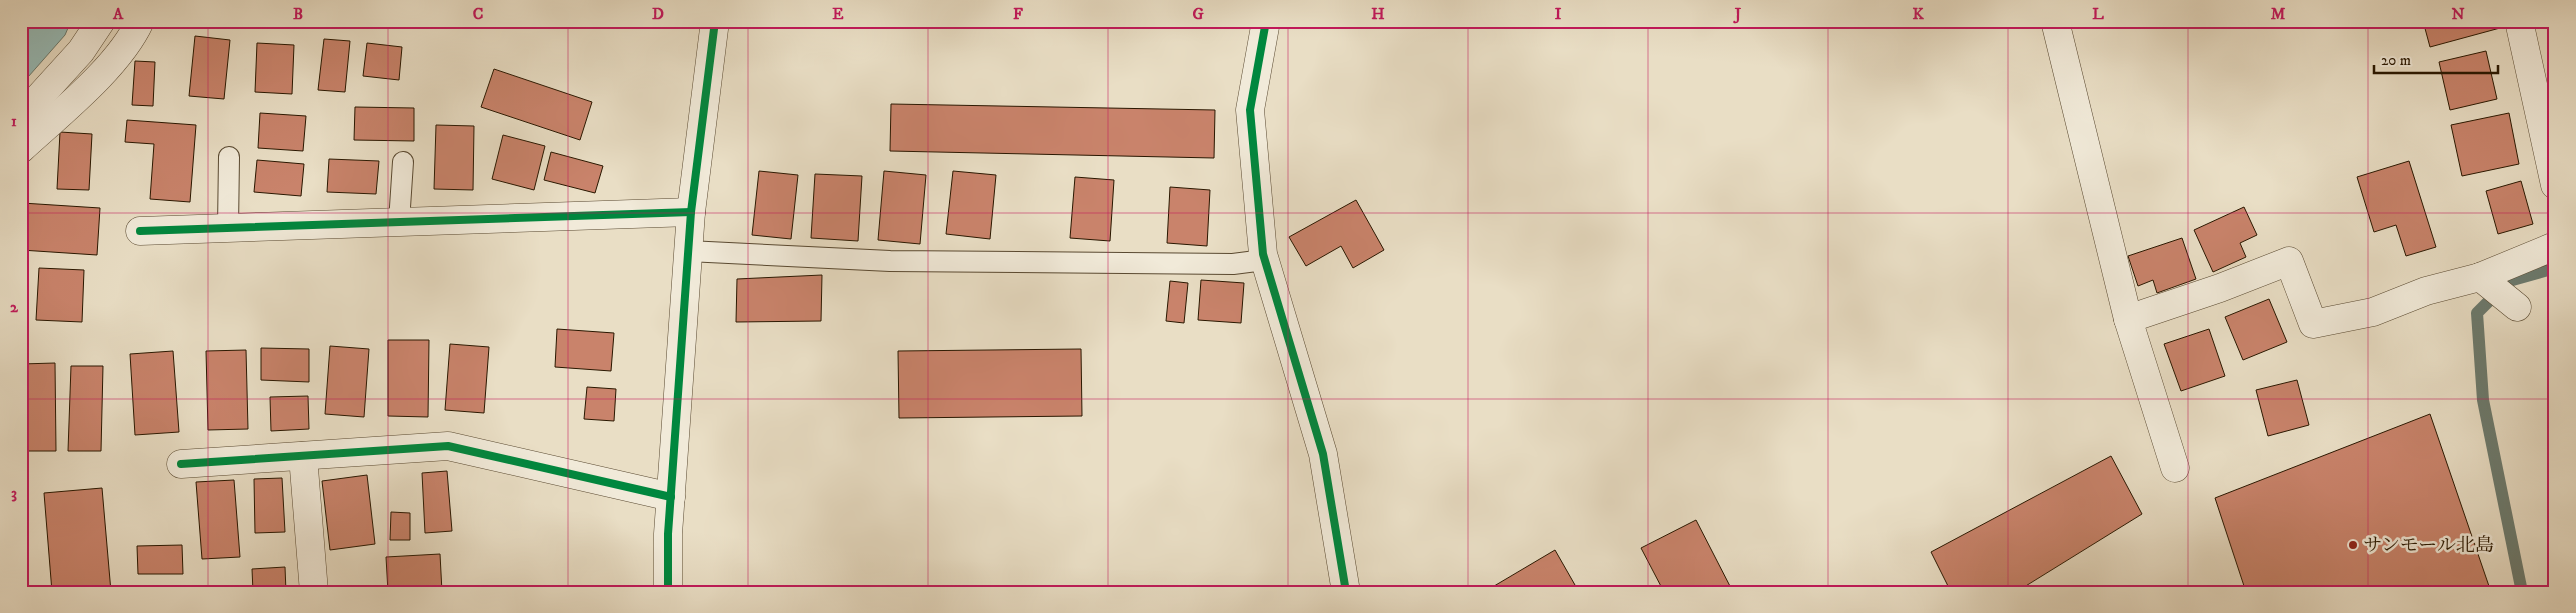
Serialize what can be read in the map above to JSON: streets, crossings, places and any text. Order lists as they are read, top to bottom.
{
  "places": ["サンモール北島"],
  "scale_bar": "20 m",
  "grid": {
    "columns": [
      "A",
      "B",
      "C",
      "D",
      "E",
      "F",
      "G",
      "H",
      "I",
      "J",
      "K",
      "L",
      "M",
      "N"
    ],
    "rows": ["1", "2", "3"]
  }
}
